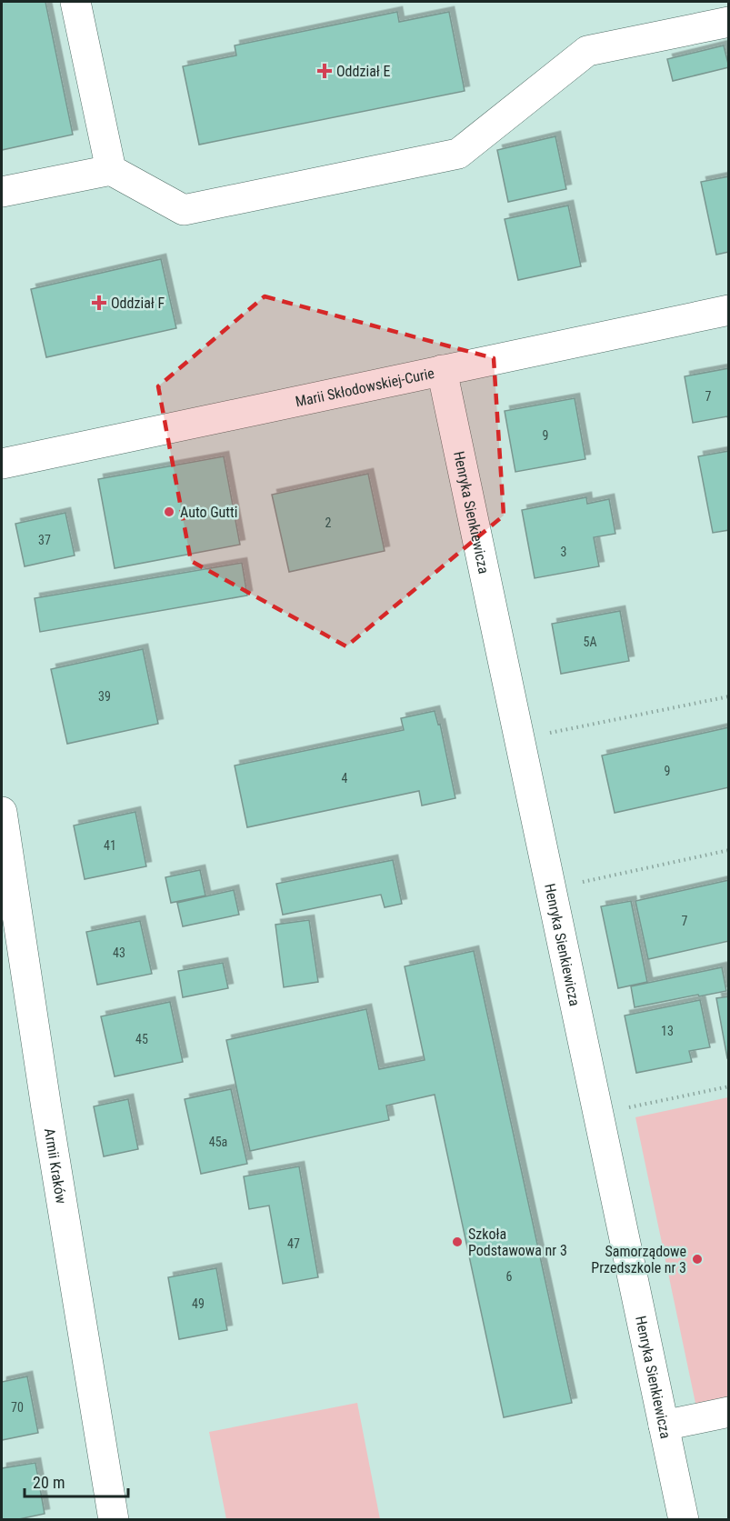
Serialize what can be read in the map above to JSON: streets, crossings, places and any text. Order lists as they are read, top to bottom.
{
  "streets": {
    "street": ["Marii Skłodowskiej-Curie", "Henryka Sienkiewicza", "Armii Kraków"]
  },
  "crossings": [
    ["Marii Skłodowskiej-Curie", "Henryka Sienkiewicza"]
  ],
  "places": {
    "health": ["Oddział E", "Oddział F"],
    "other": ["Auto Gutti", "Szkoła Podstawowa nr 3", "Samorządowe Przedszkole nr 3"]
  },
  "house_numbers": [
    "7",
    "9",
    "2",
    "37",
    "3",
    "5A",
    "39",
    "9",
    "4",
    "41",
    "7",
    "43",
    "13",
    "45",
    "45a",
    "47",
    "6",
    "49",
    "70"
  ],
  "scale_bar": "20 m"
}
